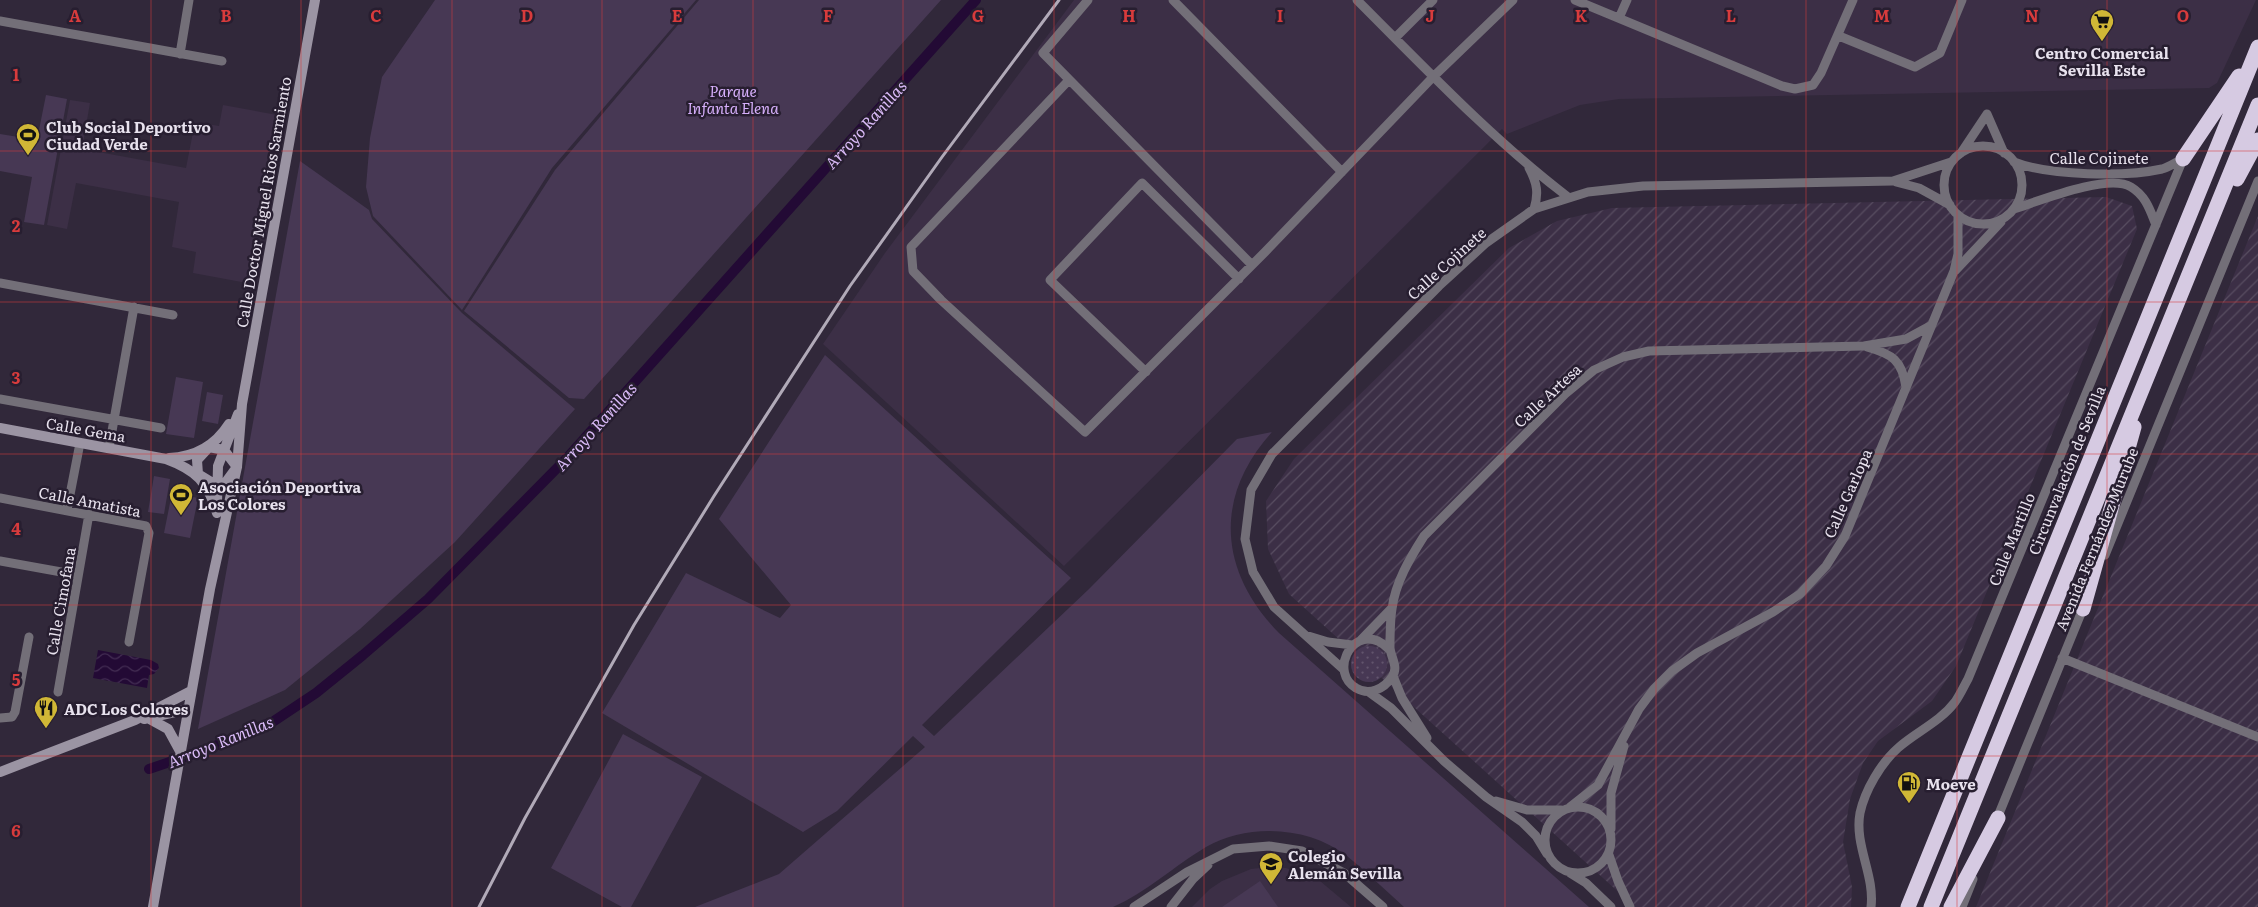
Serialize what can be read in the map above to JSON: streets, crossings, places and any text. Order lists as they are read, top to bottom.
{
  "streets": {
    "highway": ["Circunvalación de Sevilla"],
    "main road": ["Calle Doctor Miguel Rios Sarmiento", "Calle Gema"],
    "street": [
      "Calle Cojinete",
      "Calle Artesa",
      "Calle Garlopa",
      "Calle Amatista",
      "Calle Martillo",
      "Avenida Fernández Murube",
      "Calle Cimofana"
    ]
  },
  "crossings": [
    ["Calle Cojinete", "Calle Artesa"],
    ["Calle Cojinete", "Calle Garlopa"],
    ["Calle Cojinete", "Calle Martillo"],
    ["Calle Doctor Miguel Rios Sarmiento", "Calle Gema"],
    ["Calle Artesa", "Calle Garlopa"],
    ["Calle Amatista", "Calle Cimofana"]
  ],
  "water": ["Arroyo Ranillas"],
  "parks": ["Parque Infanta Elena"],
  "places": {
    "supermarket": ["Centro Comercial Sevilla Este"],
    "sports": ["Club Social Deportivo Ciudad Verde", "Asociación Deportiva Los Colores"],
    "restaurant": ["ADC Los Colores"],
    "fuel station": ["Moeve"],
    "school or university": ["Colegio Alemán Sevilla"]
  },
  "grid": {
    "columns": [
      "A",
      "B",
      "C",
      "D",
      "E",
      "F",
      "G",
      "H",
      "I",
      "J",
      "K",
      "L",
      "M",
      "N",
      "O"
    ],
    "rows": [
      "1",
      "2",
      "3",
      "4",
      "5",
      "6"
    ]
  }
}
